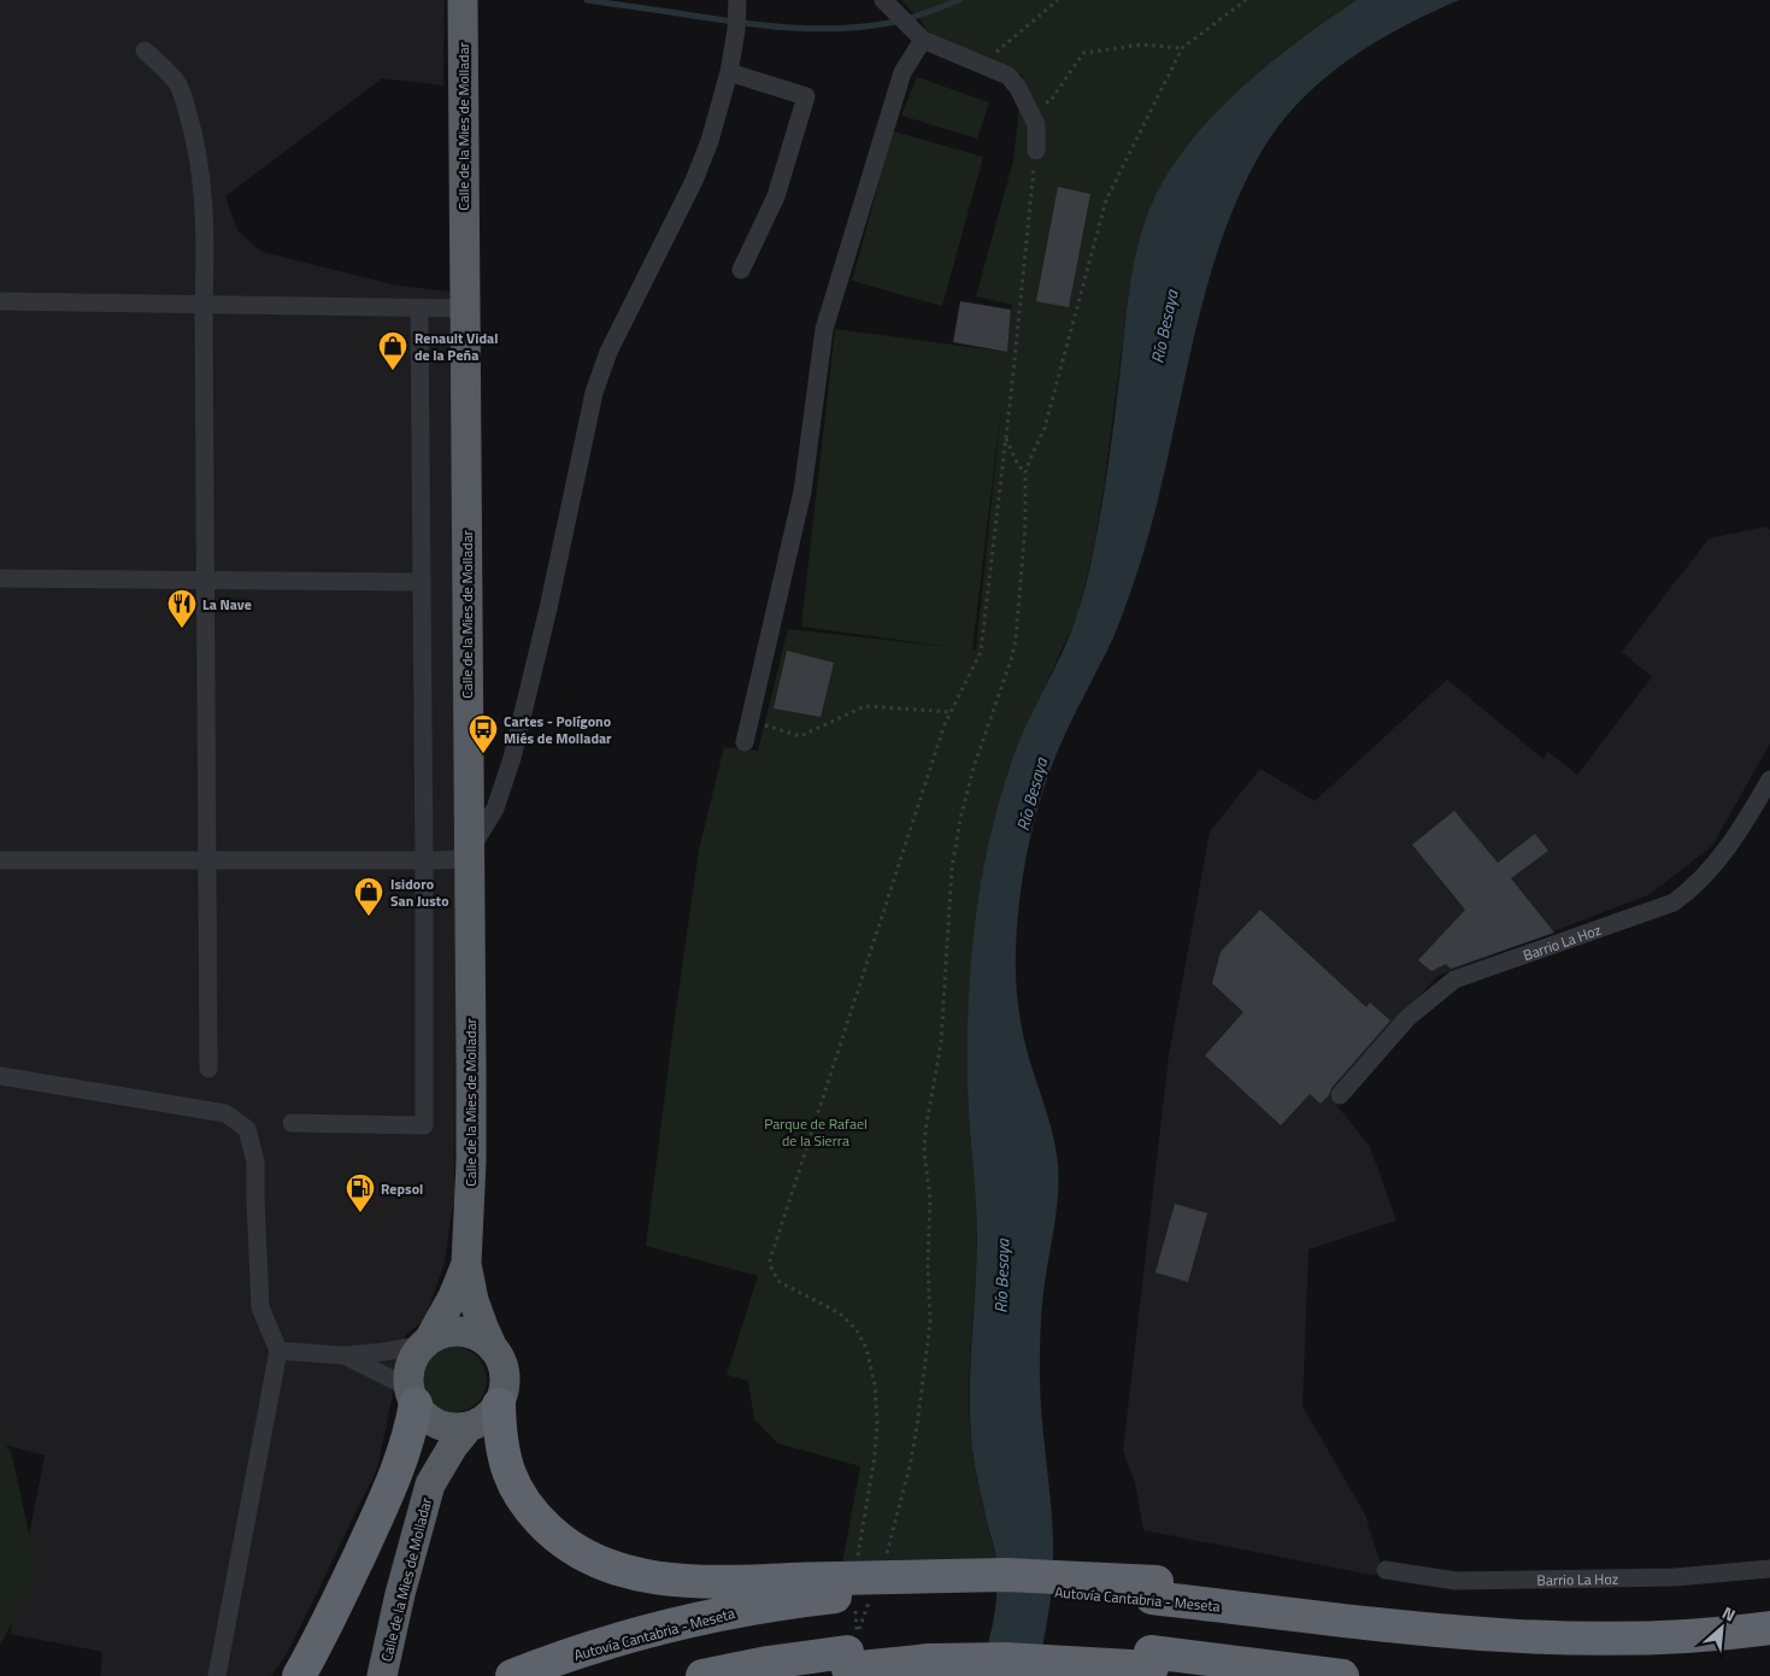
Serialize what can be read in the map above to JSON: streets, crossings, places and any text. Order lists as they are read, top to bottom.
{
  "streets": {
    "highway": ["Calle de la Mies de Molladar", "Autovía Cantabria - Meseta"],
    "street": ["Barrio La Hoz"]
  },
  "water": ["Río Besaya"],
  "parks": ["Parque de Rafael de la Sierra"],
  "places": {
    "shop": ["Renault Vidal de la Peña", "Isidoro San Justo"],
    "restaurant": ["La Nave"],
    "bus stop": ["Cartes - Polígono Miés de Molladar"],
    "fuel station": ["Repsol"]
  },
  "north": "top right"
}
